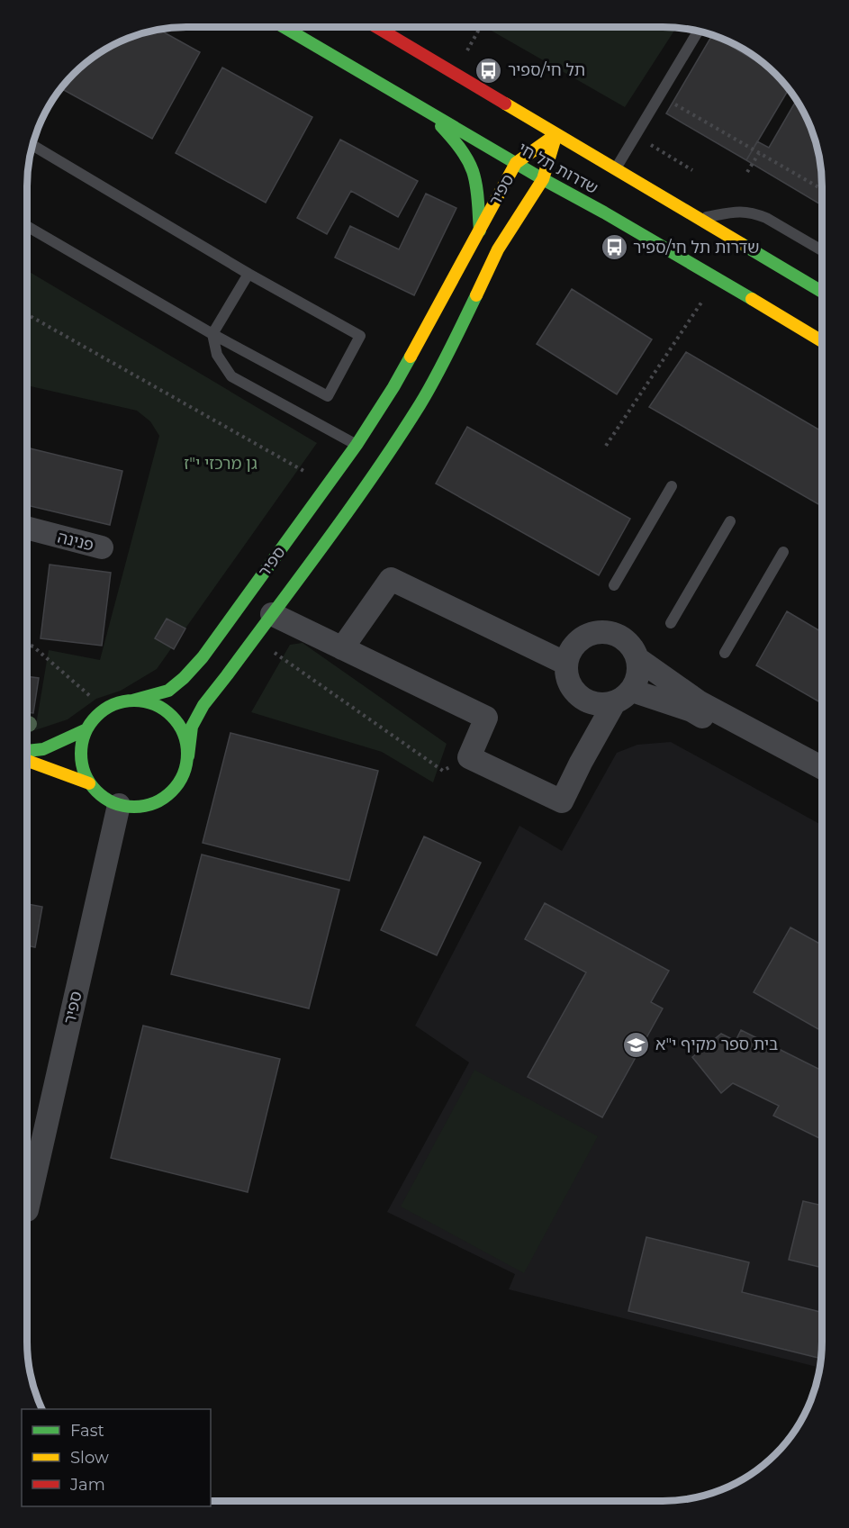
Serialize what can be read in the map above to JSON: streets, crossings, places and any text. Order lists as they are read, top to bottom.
{
  "streets": {
    "street": ["שדרות תל חי", "ספיר", "פנינה"]
  },
  "crossings": [
    ["שדרות תל חי", "ספיר"]
  ],
  "parks": ["גן מרכזי י\"ז"],
  "places": {
    "bus stop": ["תל חי/ספיר", "שדרות תל חי/ספיר"],
    "school or university": ["בית ספר מקיף י\"א"]
  },
  "legend": ["Fast", "Slow", "Jam"]
}
